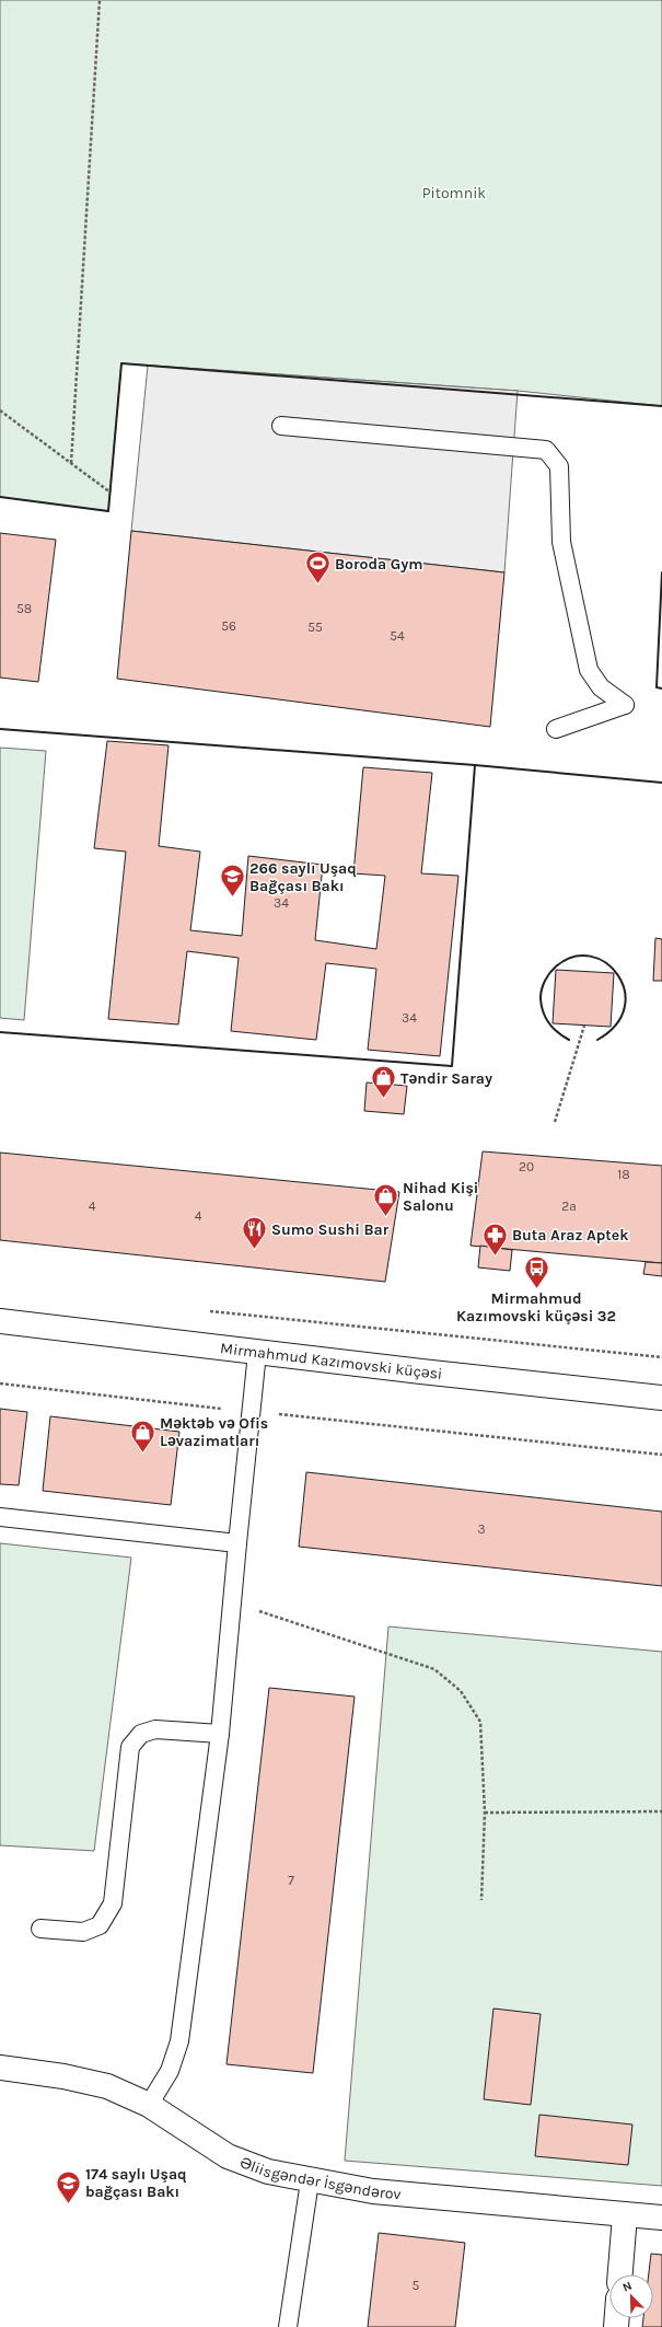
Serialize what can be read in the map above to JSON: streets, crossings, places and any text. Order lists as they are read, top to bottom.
{
  "streets": {
    "street": ["Mirmahmud Kazımovski küçəsi", "Əliisgəndər İsgəndərov"]
  },
  "parks": ["Pitomnik"],
  "places": {
    "sports": ["Boroda Gym"],
    "school or university": ["266 saylı Uşaq Bağçası Bakı", "174 saylı Uşaq bağçası Bakı"],
    "shop": ["Təndir Saray", "Nihad Kişi Salonu", "Məktəb və Ofis Ləvazimatları"],
    "restaurant": ["Sumo Sushi Bar"],
    "pharmacy": ["Buta Araz Aptek"],
    "bus stop": ["Mirmahmud Kazımovski küçəsi 32"]
  },
  "house_numbers": [
    "58",
    "56",
    "55",
    "54",
    "34",
    "34",
    "20",
    "18",
    "4",
    "2a",
    "4",
    "3",
    "7",
    "5"
  ],
  "north": "top left"
}
